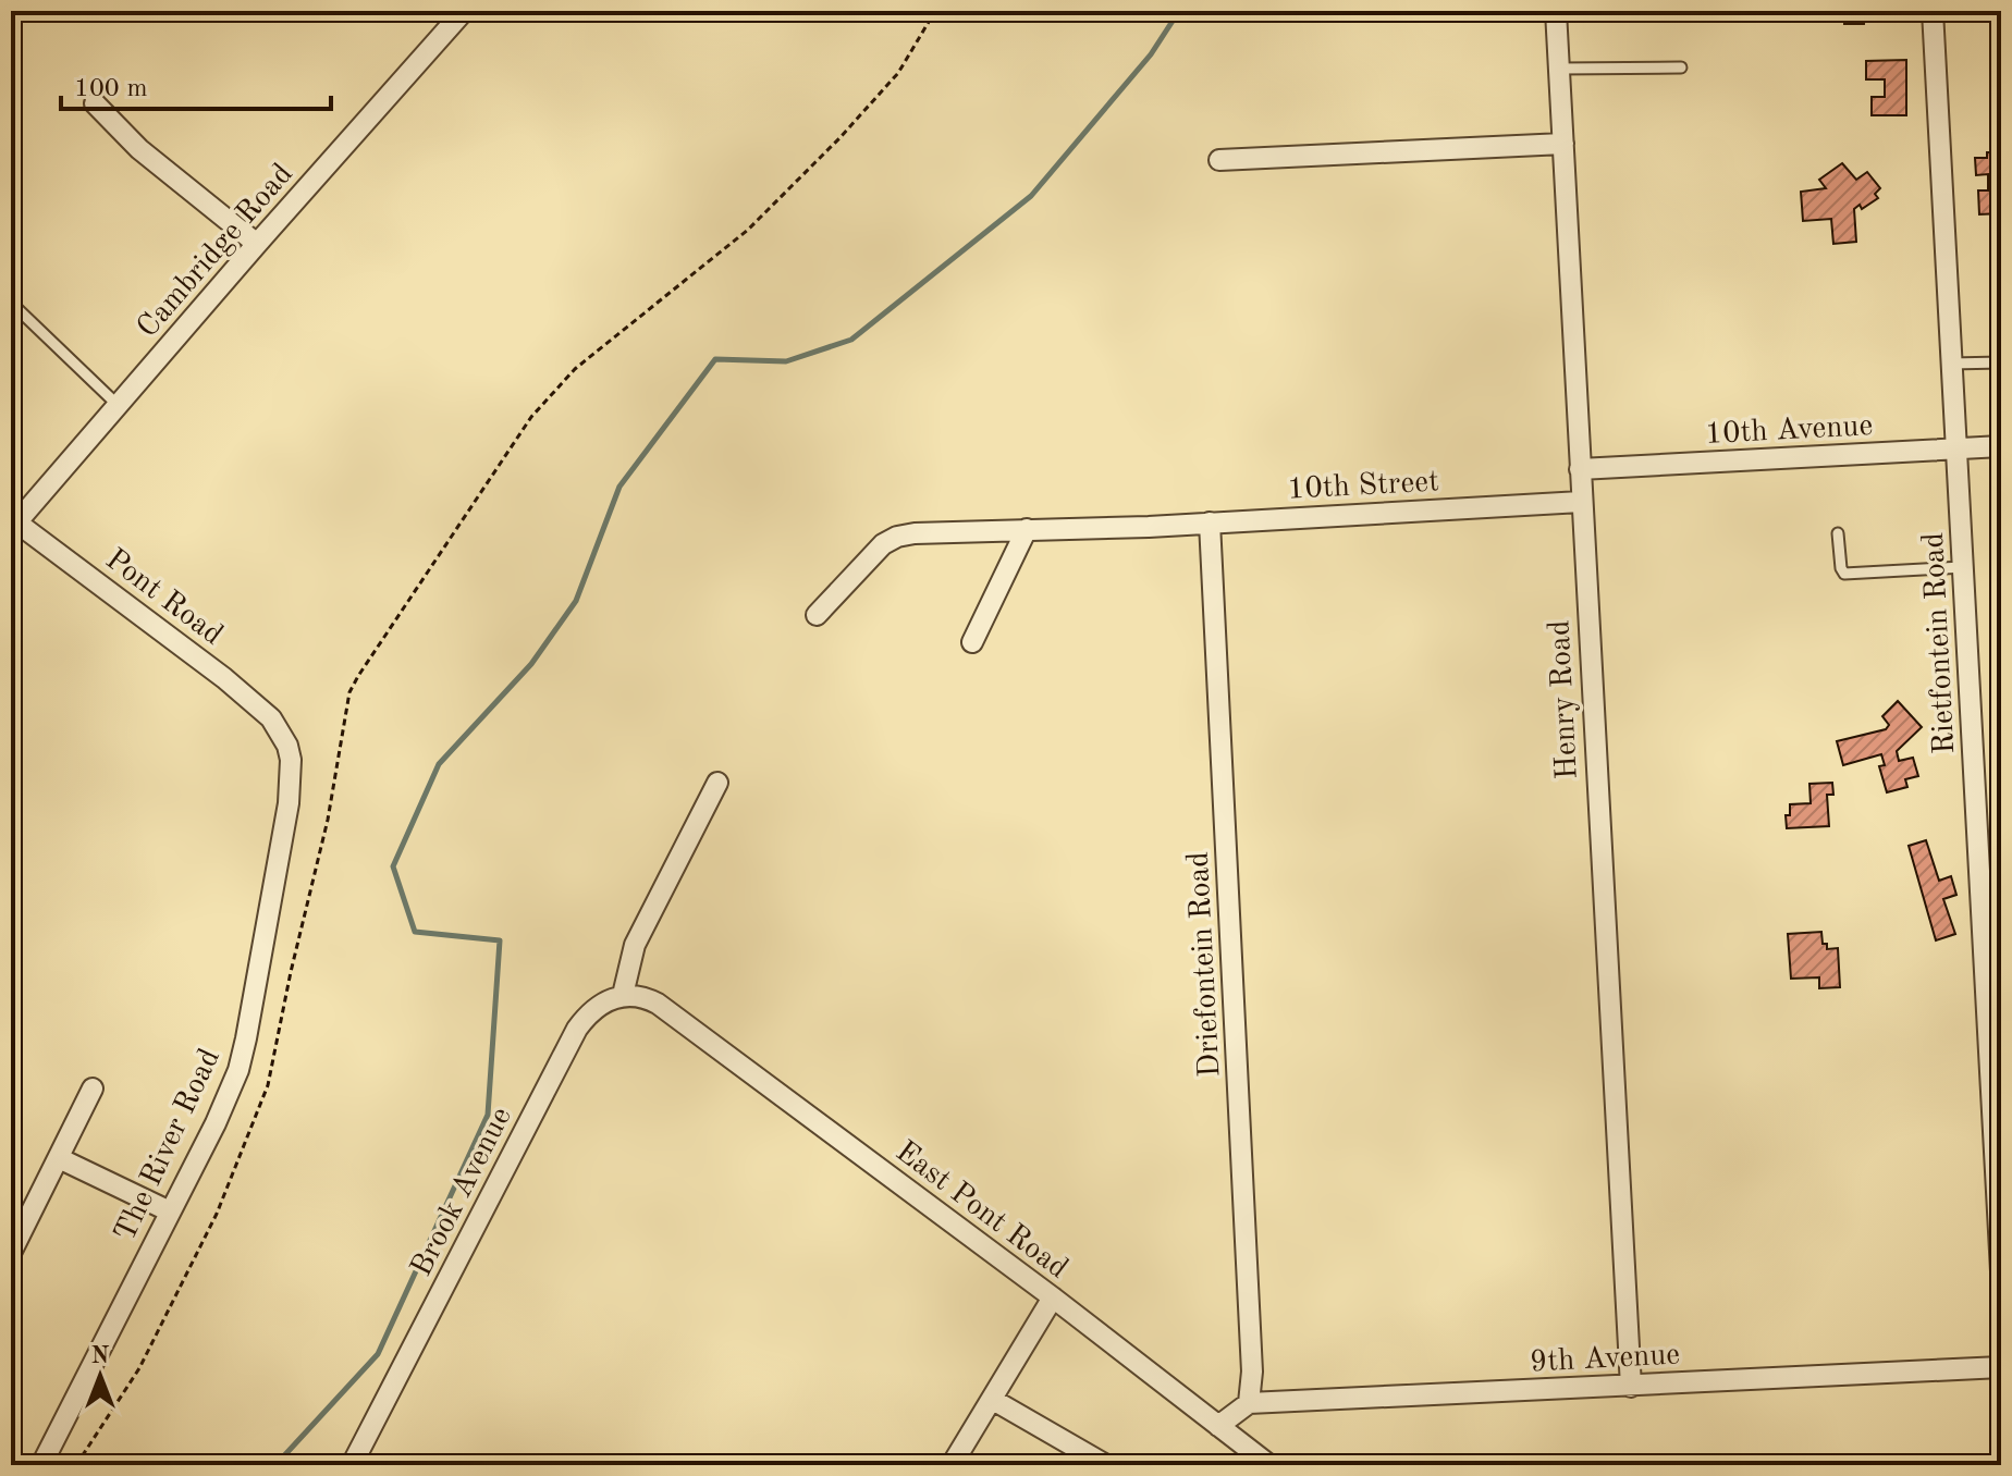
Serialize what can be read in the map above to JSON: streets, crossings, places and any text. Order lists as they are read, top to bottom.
{
  "streets": {
    "street": [
      "Cambridge Road",
      "10th Avenue",
      "10th Street",
      "Pont Road",
      "Rietfontein Road",
      "Henry Road",
      "Driefontein Road",
      "The River Road",
      "Brook Avenue",
      "East Pont Road",
      "9th Avenue"
    ]
  },
  "crossings": [
    ["Cambridge Road", "Pont Road"],
    ["10th Avenue", "Rietfontein Road"],
    ["10th Avenue", "Henry Road"],
    ["10th Street", "Henry Road"],
    ["10th Street", "Driefontein Road"],
    ["Pont Road", "The River Road"],
    ["Henry Road", "9th Avenue"],
    ["Driefontein Road", "9th Avenue"],
    ["Brook Avenue", "East Pont Road"]
  ],
  "scale_bar": "100 m",
  "north": "top"
}
